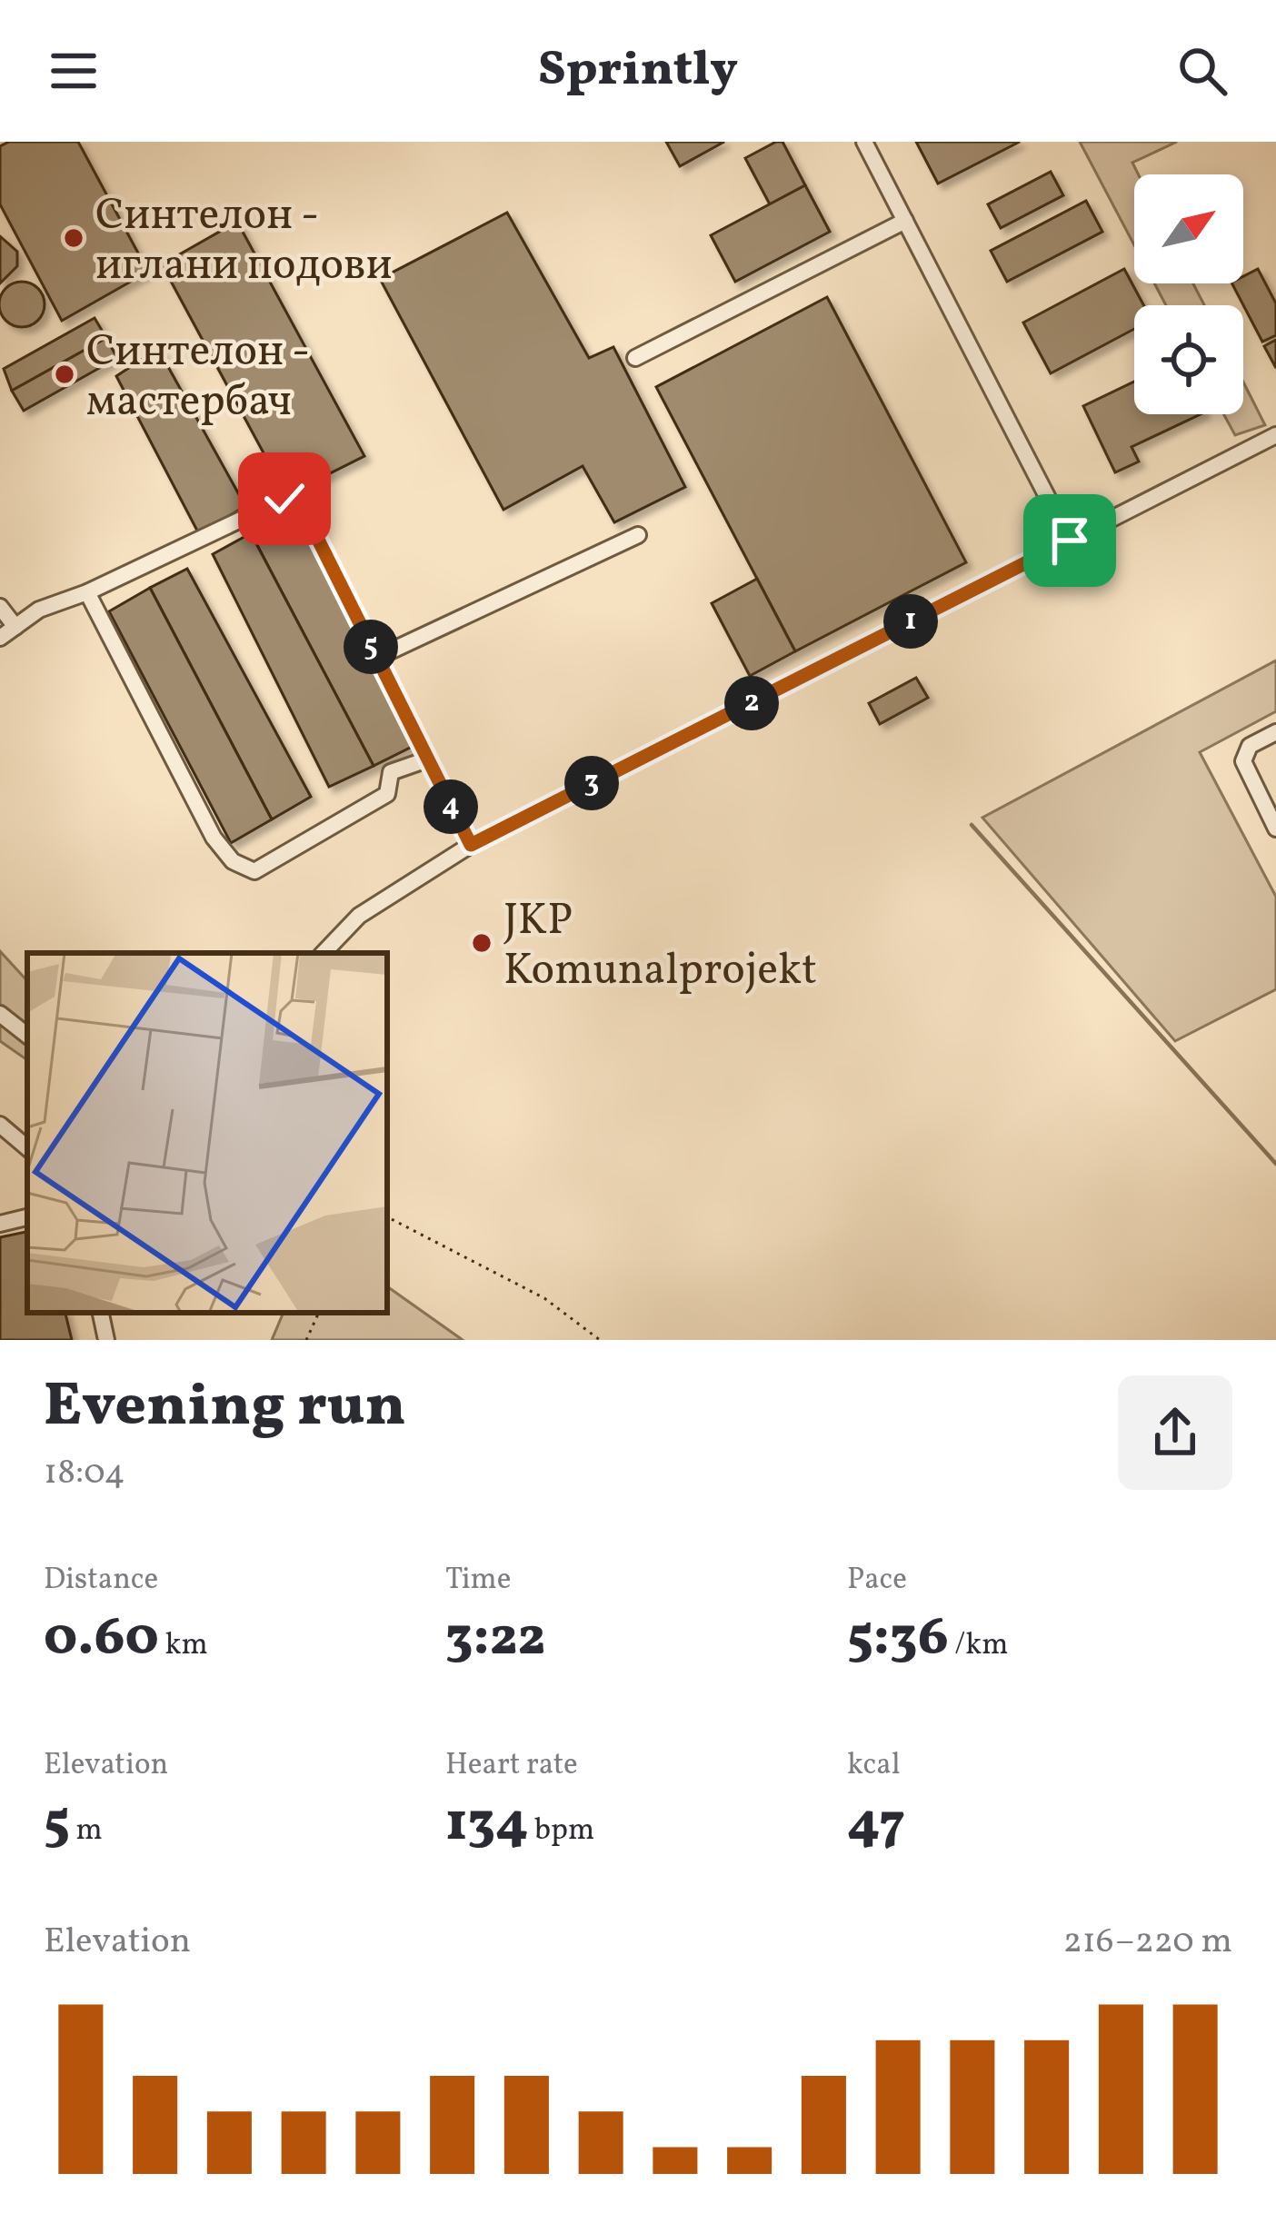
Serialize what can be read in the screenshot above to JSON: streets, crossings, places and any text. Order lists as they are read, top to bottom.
{
  "places": ["Синтелон - иглани подови", "Синтелон - мастербач", "JKP Komunalprojekt"],
  "north": "top right",
  "page": {
    "header": "Sprintly",
    "pins": [
      "1",
      "5",
      "2",
      "3",
      "4"
    ],
    "heading": ["Evening run", "18:04"],
    "stats": [
      ["Distance", "0.60 km"],
      ["Time", "3:22"],
      ["Pace", "5:36 /km"],
      ["Elevation", "5 m"],
      ["Heart rate", "134 bpm"],
      ["kcal", "47"]
    ],
    "chart": ["Elevation", "216–220 m"]
  }
}
